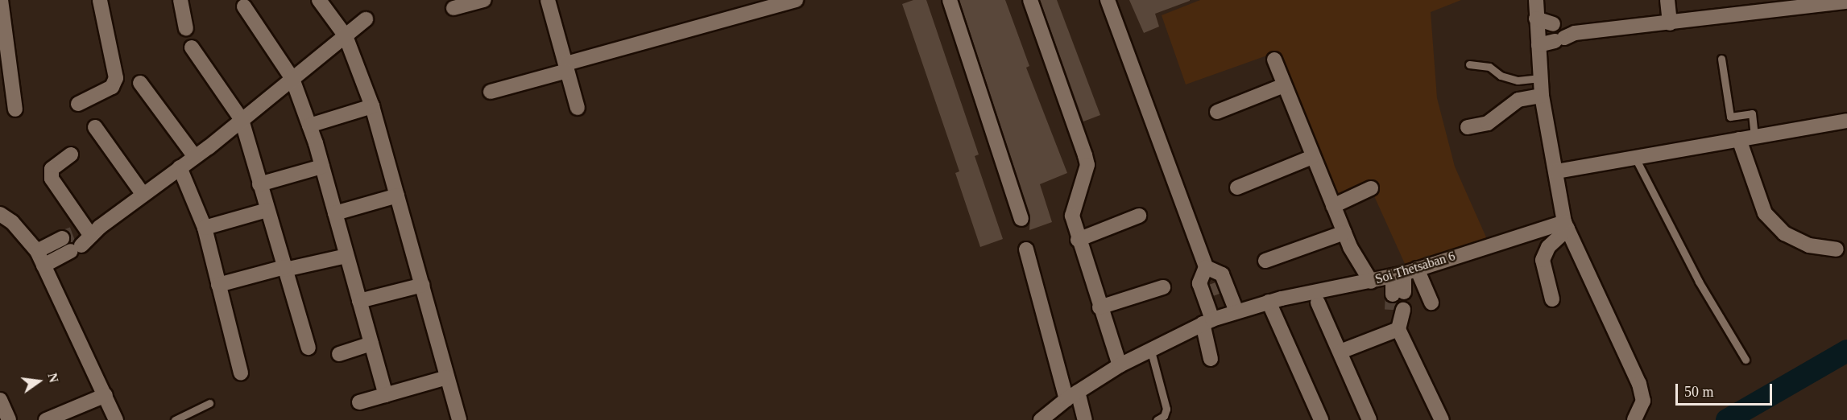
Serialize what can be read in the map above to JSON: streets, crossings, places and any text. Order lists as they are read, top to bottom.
{
  "streets": {
    "street": ["Soi Thetsaban 6"]
  },
  "scale_bar": "50 m",
  "north": "right"
}
